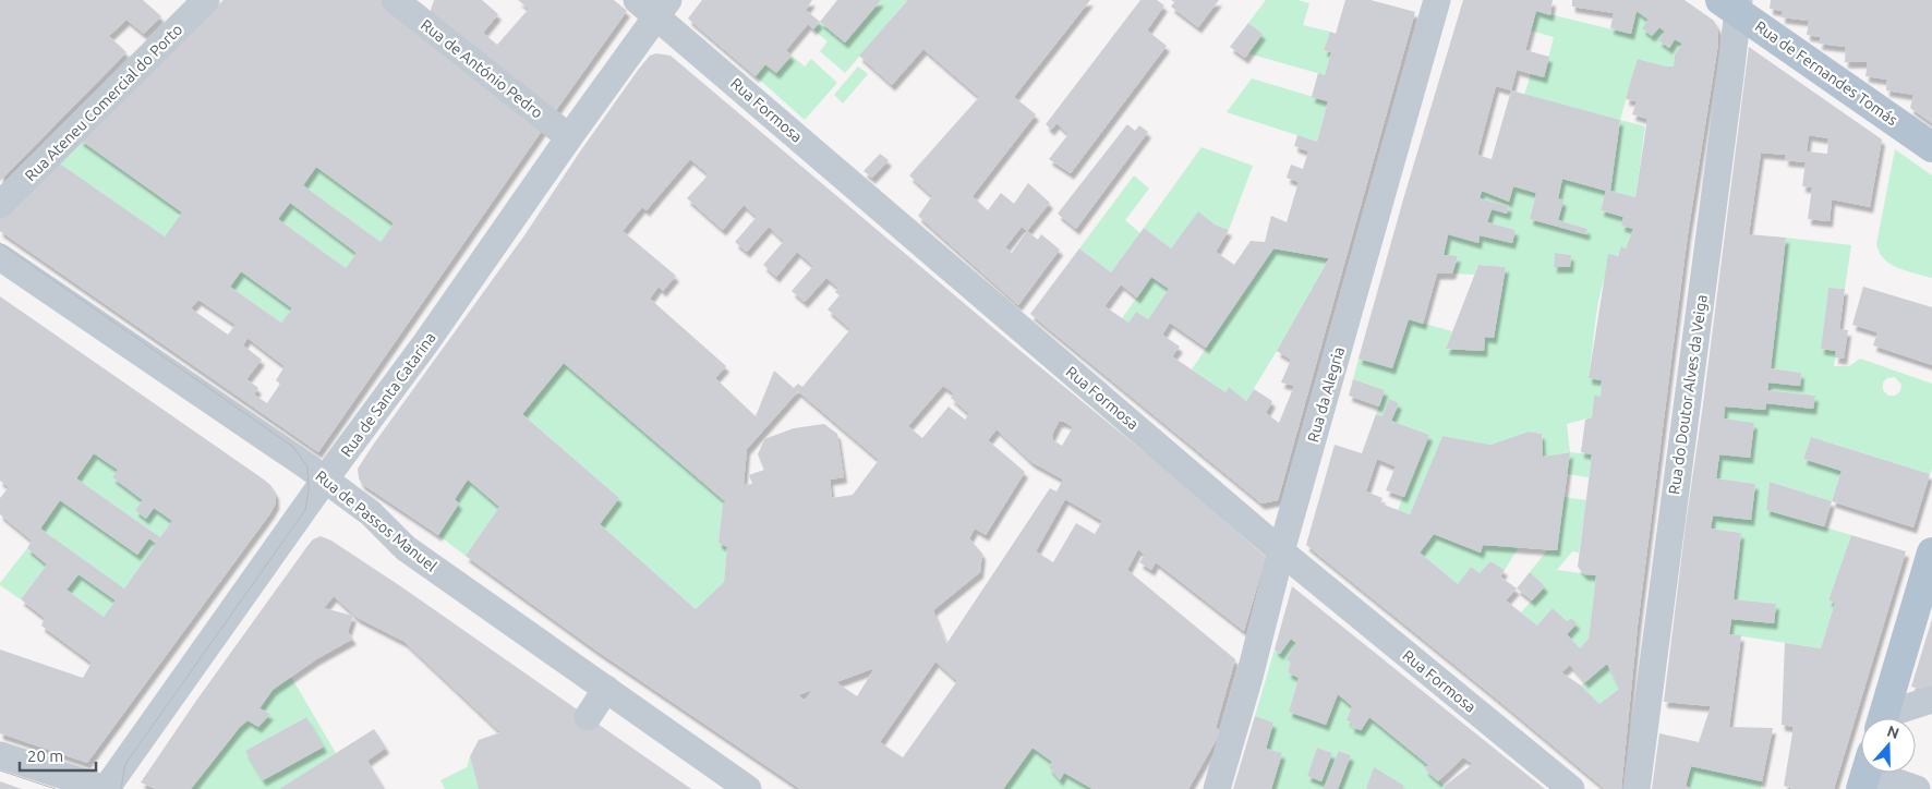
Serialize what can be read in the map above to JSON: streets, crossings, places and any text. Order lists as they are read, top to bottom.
{
  "streets": {
    "main road": ["Rua de Fernandes Tomás"],
    "street": [
      "Rua de António Pedro",
      "Rua Ateneu Comercial do Porto",
      "Rua Formosa",
      "Rua de Santa Catarina",
      "Rua da Alegria",
      "Rua do Doutor Alves da Veiga",
      "Rua de Passos Manuel"
    ]
  },
  "crossings": [
    ["Rua de António Pedro", "Rua de Santa Catarina"],
    ["Rua de Fernandes Tomás", "Rua do Doutor Alves da Veiga"],
    ["Rua Formosa", "Rua de Santa Catarina"],
    ["Rua Formosa", "Rua da Alegria"],
    ["Rua de Santa Catarina", "Rua de Passos Manuel"]
  ],
  "scale_bar": "20 m",
  "north": "top"
}
